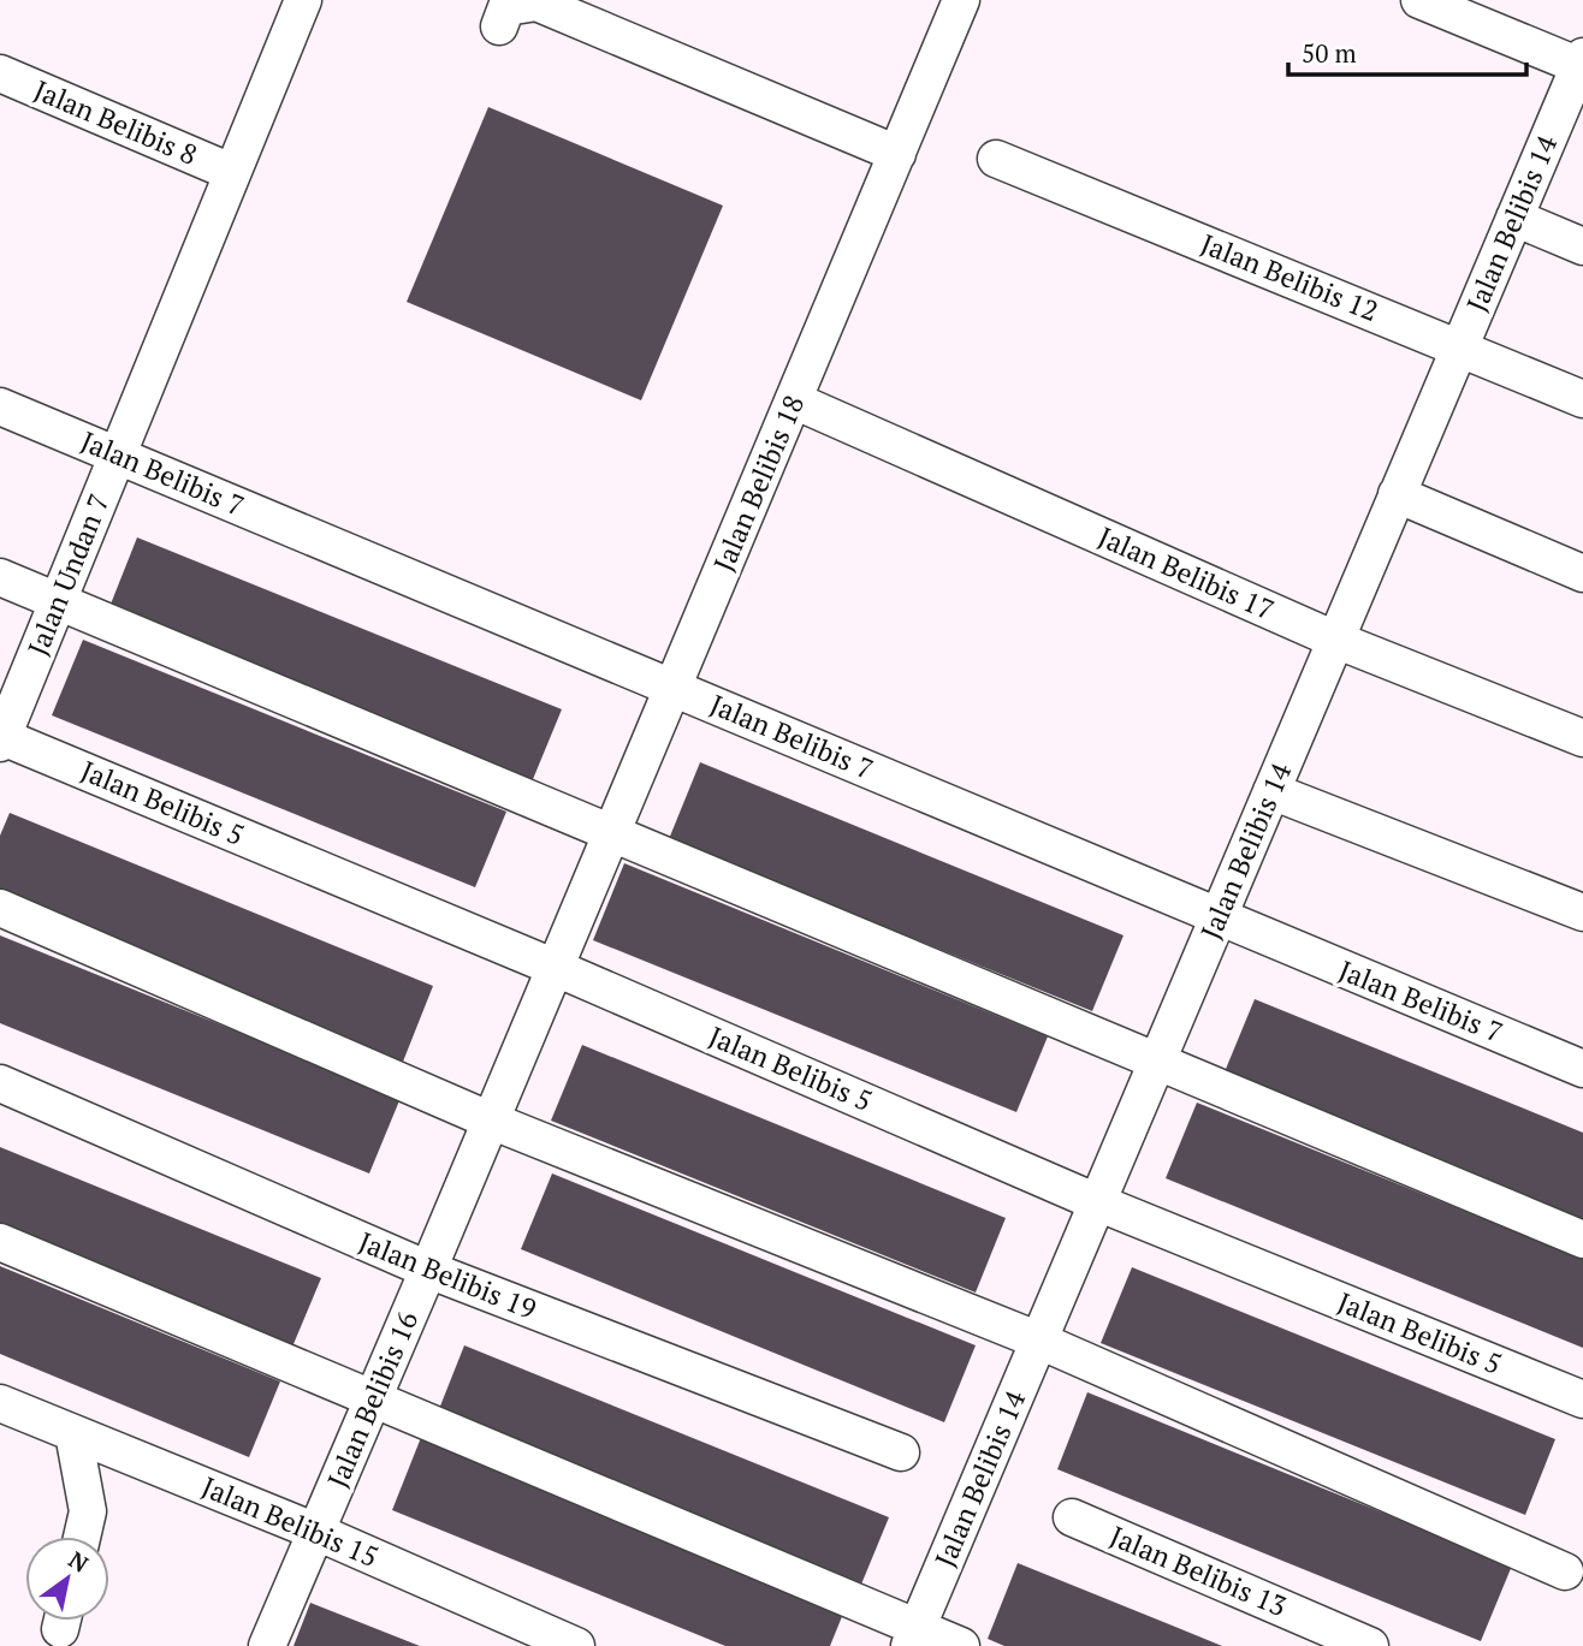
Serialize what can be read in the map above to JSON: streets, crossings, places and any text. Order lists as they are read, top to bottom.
{
  "streets": {
    "street": [
      "Jalan Belibis 8",
      "Jalan Belibis 14",
      "Jalan Belibis 12",
      "Jalan Belibis 7",
      "Jalan Belibis 18",
      "Jalan Belibis 17",
      "Jalan Undan 7",
      "Jalan Belibis 5",
      "Jalan Belibis 19",
      "Jalan Belibis 16",
      "Jalan Belibis 15",
      "Jalan Belibis 13"
    ]
  },
  "crossings": [
    ["Jalan Belibis 8", "Jalan Undan 7"],
    ["Jalan Belibis 14", "Jalan Belibis 12"],
    ["Jalan Belibis 14", "Jalan Belibis 7"],
    ["Jalan Belibis 14", "Jalan Belibis 17"],
    ["Jalan Belibis 14", "Jalan Belibis 5"],
    ["Jalan Belibis 7", "Jalan Belibis 18"],
    ["Jalan Belibis 7", "Jalan Undan 7"],
    ["Jalan Belibis 18", "Jalan Belibis 17"],
    ["Jalan Belibis 18", "Jalan Belibis 5"],
    ["Jalan Belibis 18", "Jalan Belibis 16"],
    ["Jalan Undan 7", "Jalan Belibis 5"],
    ["Jalan Belibis 5", "Jalan Belibis 16"],
    ["Jalan Belibis 19", "Jalan Belibis 16"],
    ["Jalan Belibis 16", "Jalan Belibis 15"]
  ],
  "scale_bar": "50 m",
  "north": "top right"
}
